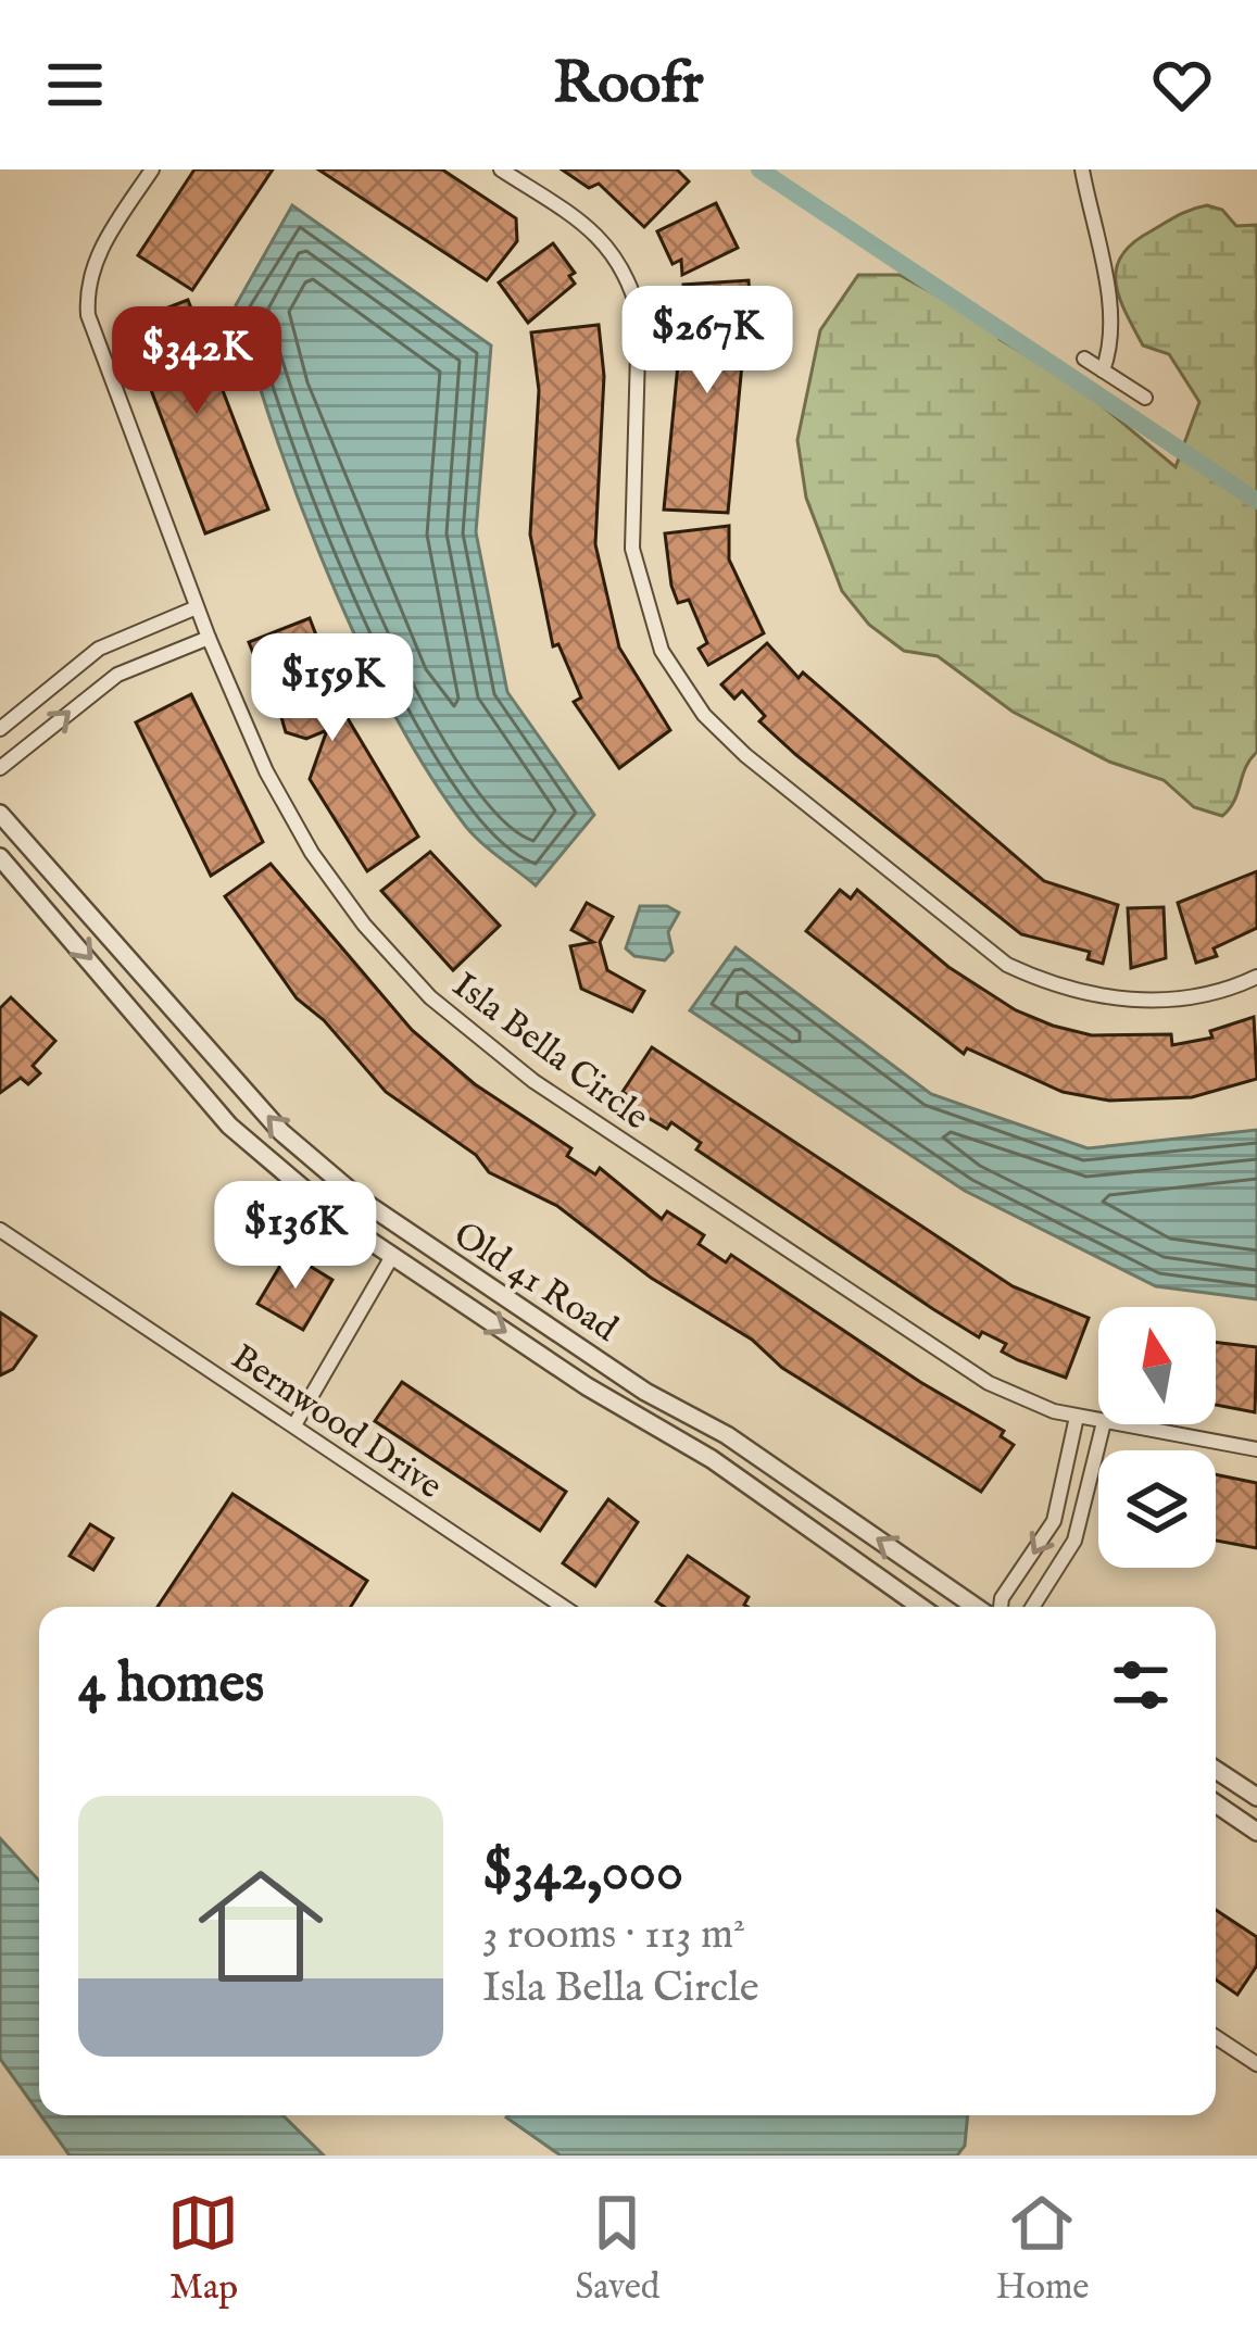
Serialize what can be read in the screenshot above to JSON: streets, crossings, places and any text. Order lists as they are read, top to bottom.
{
  "streets": {
    "street": ["Isla Bella Circle", "Old 41 Road", "Bernwood Drive"]
  },
  "north": "top",
  "page": {
    "header": "Roofr",
    "price": [
      "$267K",
      "$342K",
      "$159K",
      "$136K"
    ],
    "heading": "4 homes",
    "list": [
      {
        "name": "$342,000",
        "note": "3 rooms · 113 m² · Isla Bella Circle"
      }
    ],
    "tabs": ["Map", "Saved", "Home"]
  }
}
